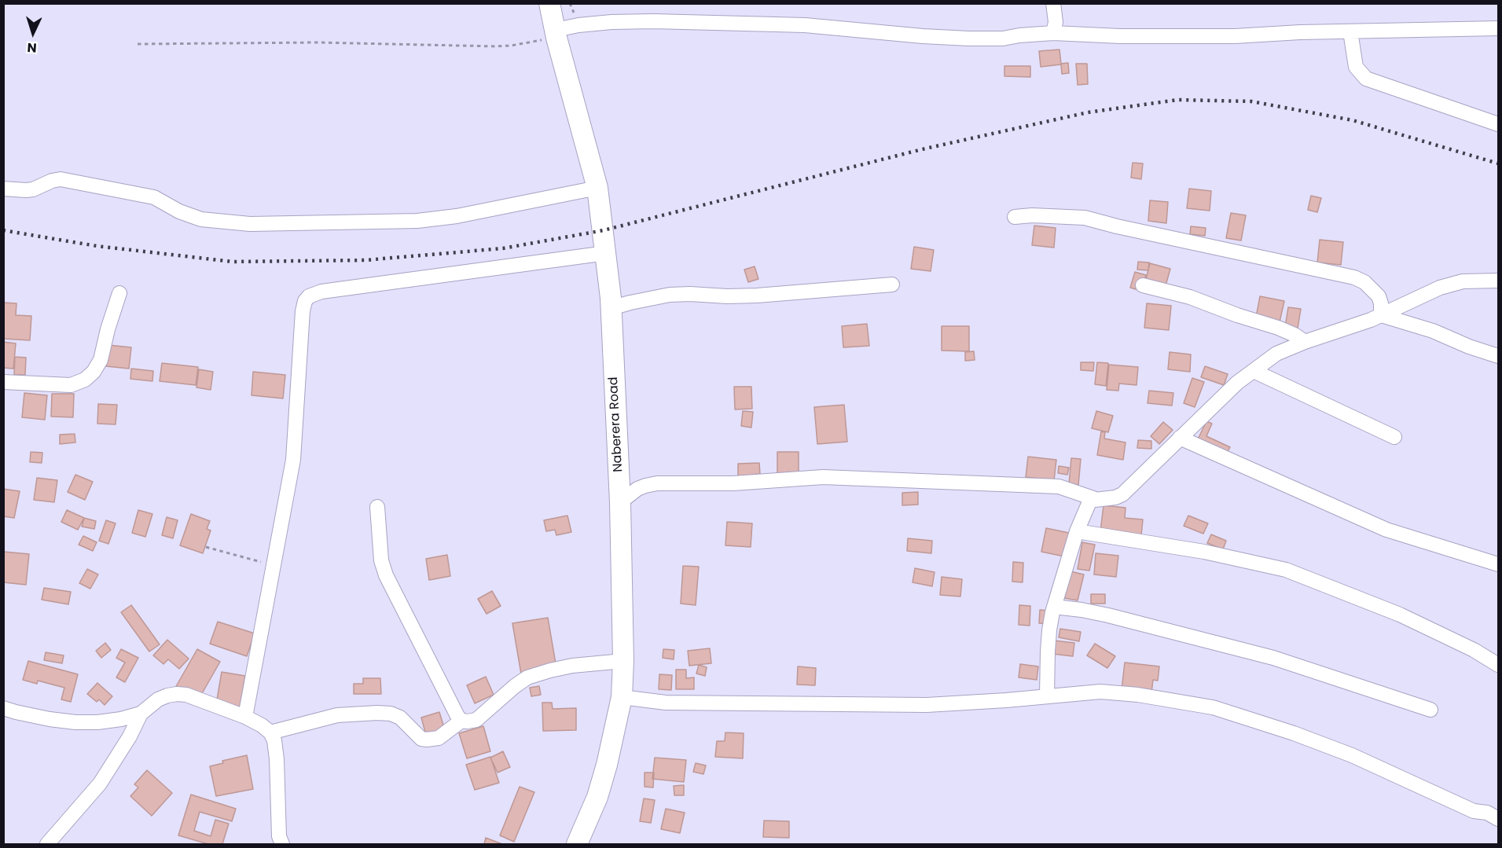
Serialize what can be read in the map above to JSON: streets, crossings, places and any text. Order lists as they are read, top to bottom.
{
  "streets": {
    "street": ["Naberera Road"]
  },
  "north": "bottom"
}
